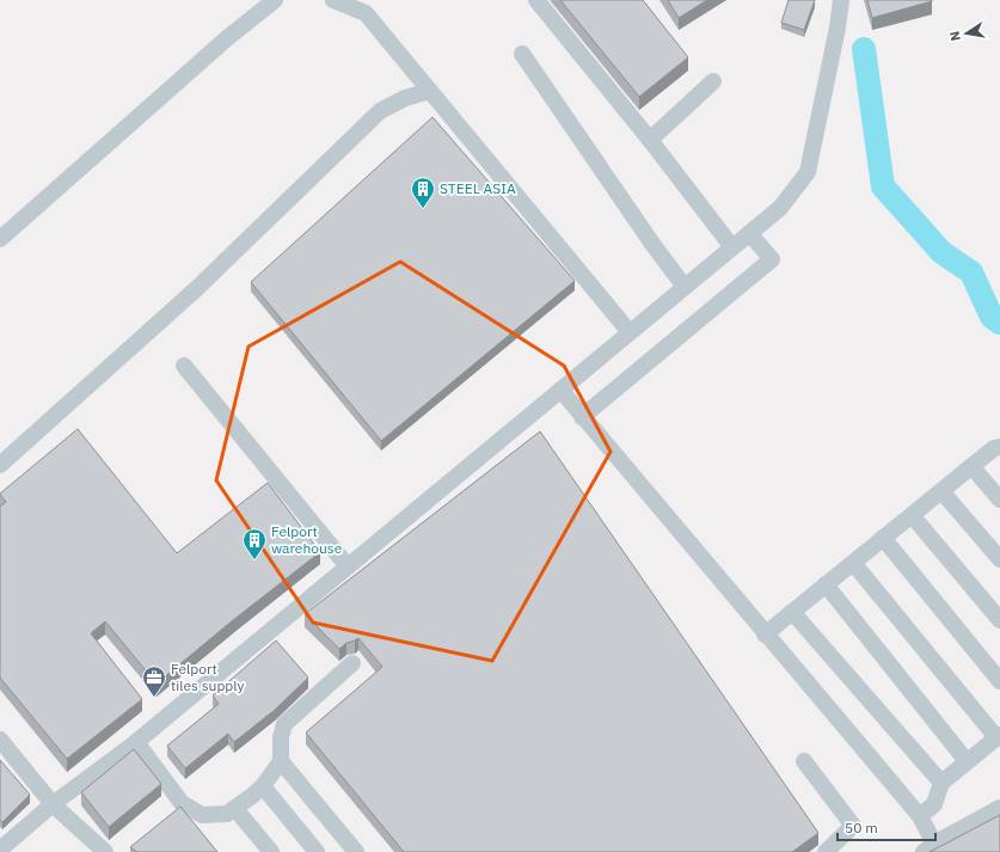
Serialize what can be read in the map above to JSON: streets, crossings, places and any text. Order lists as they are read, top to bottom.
{
  "places": {
    "building": ["STEEL ASIA", "Felport warehouse"],
    "office": ["Felport tiles supply"]
  },
  "scale_bar": "50 m",
  "north": "left"
}
